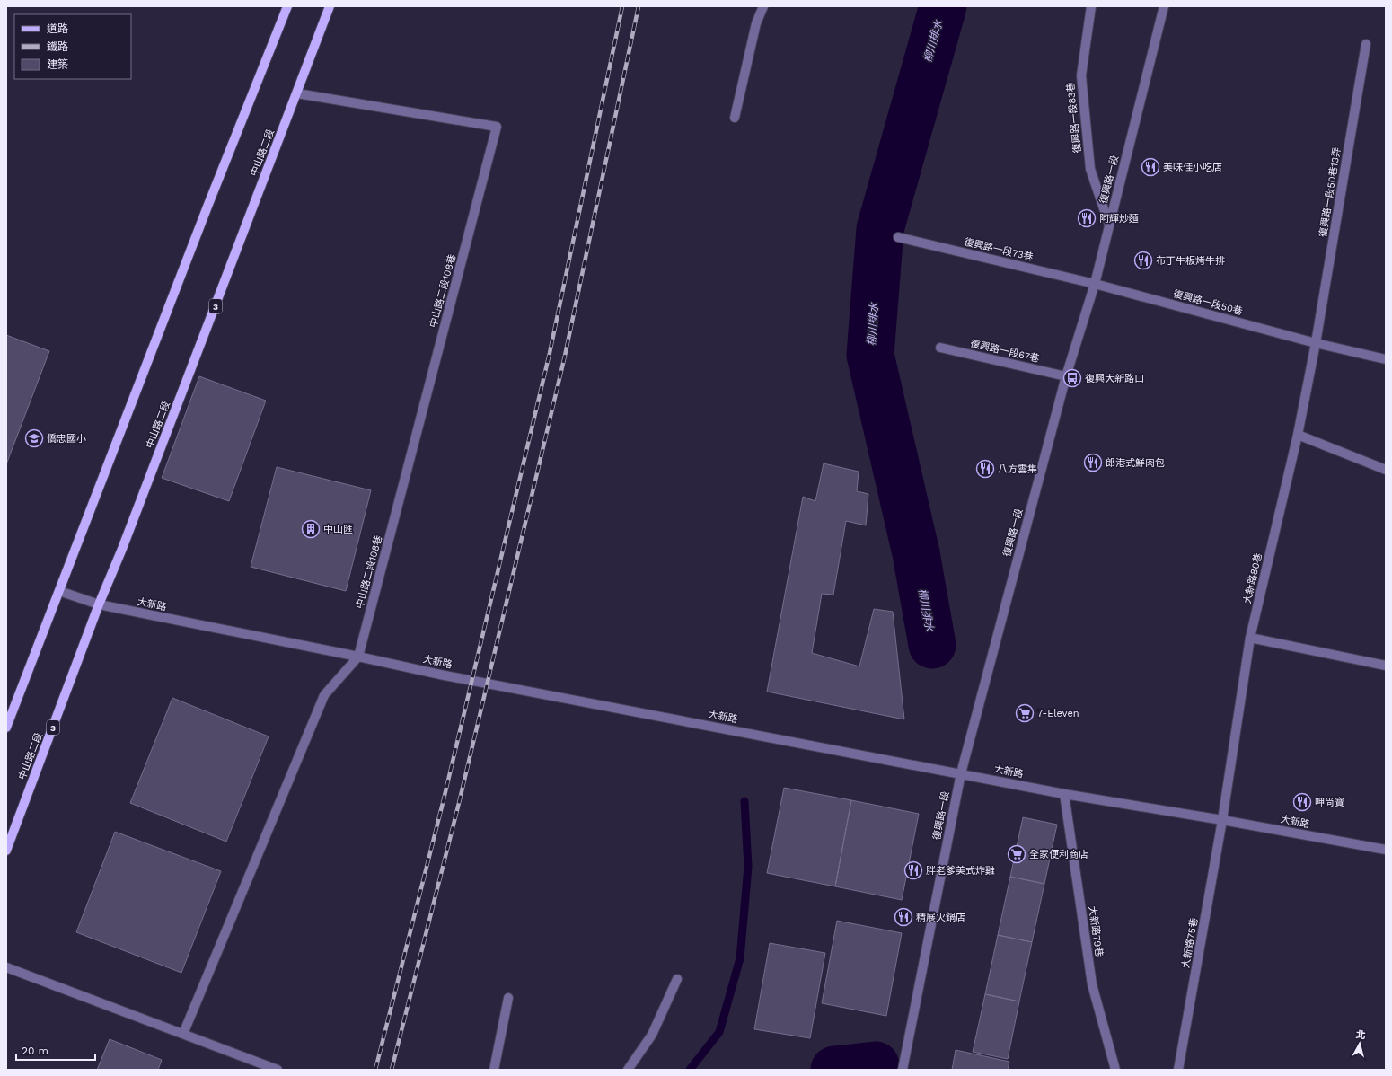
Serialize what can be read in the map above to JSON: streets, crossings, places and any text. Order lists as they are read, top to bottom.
{
  "streets": {
    "main road": ["中山路二段", "3"],
    "street": [
      "復興路一段83巷",
      "復興路一段",
      "復興路一段50巷13弄",
      "復興路一段73巷",
      "中山路二段108巷",
      "復興路一段50巷",
      "復興路一段67巷",
      "大新路80巷",
      "大新路",
      "大新路79巷",
      "大新路75巷"
    ]
  },
  "crossings": [
    ["復興路一段83巷", "復興路一段"],
    ["中山路二段", "中山路二段108巷"],
    ["中山路二段", "大新路"],
    ["復興路一段", "復興路一段73巷"],
    ["復興路一段", "復興路一段50巷"],
    ["復興路一段", "復興路一段67巷"],
    ["復興路一段", "大新路"],
    ["復興路一段50巷13弄", "復興路一段50巷"],
    ["復興路一段50巷13弄", "大新路80巷"],
    ["復興路一段73巷", "復興路一段50巷"],
    ["中山路二段108巷", "大新路"],
    ["復興路一段50巷", "大新路80巷"],
    ["大新路80巷", "大新路"],
    ["大新路80巷", "大新路75巷"],
    ["大新路", "大新路79巷"],
    ["大新路", "大新路75巷"]
  ],
  "water": ["柳川排水"],
  "places": {
    "restaurant": [
      "美味佳小吃店",
      "阿輝炒麵",
      "布丁牛板烤牛排",
      "郎港式鮮肉包",
      "八方雲集",
      "呷尚寶",
      "胖老爹美式炸雞",
      "精展火鍋店"
    ],
    "bus stop": ["復興大新路口"],
    "school or university": ["僑忠國小"],
    "building": ["中山匯"],
    "supermarket": ["7-Eleven", "全家便利商店"]
  },
  "legend": ["道路", "鐵路", "建築"],
  "scale_bar": "20 m",
  "north": "top"
}
